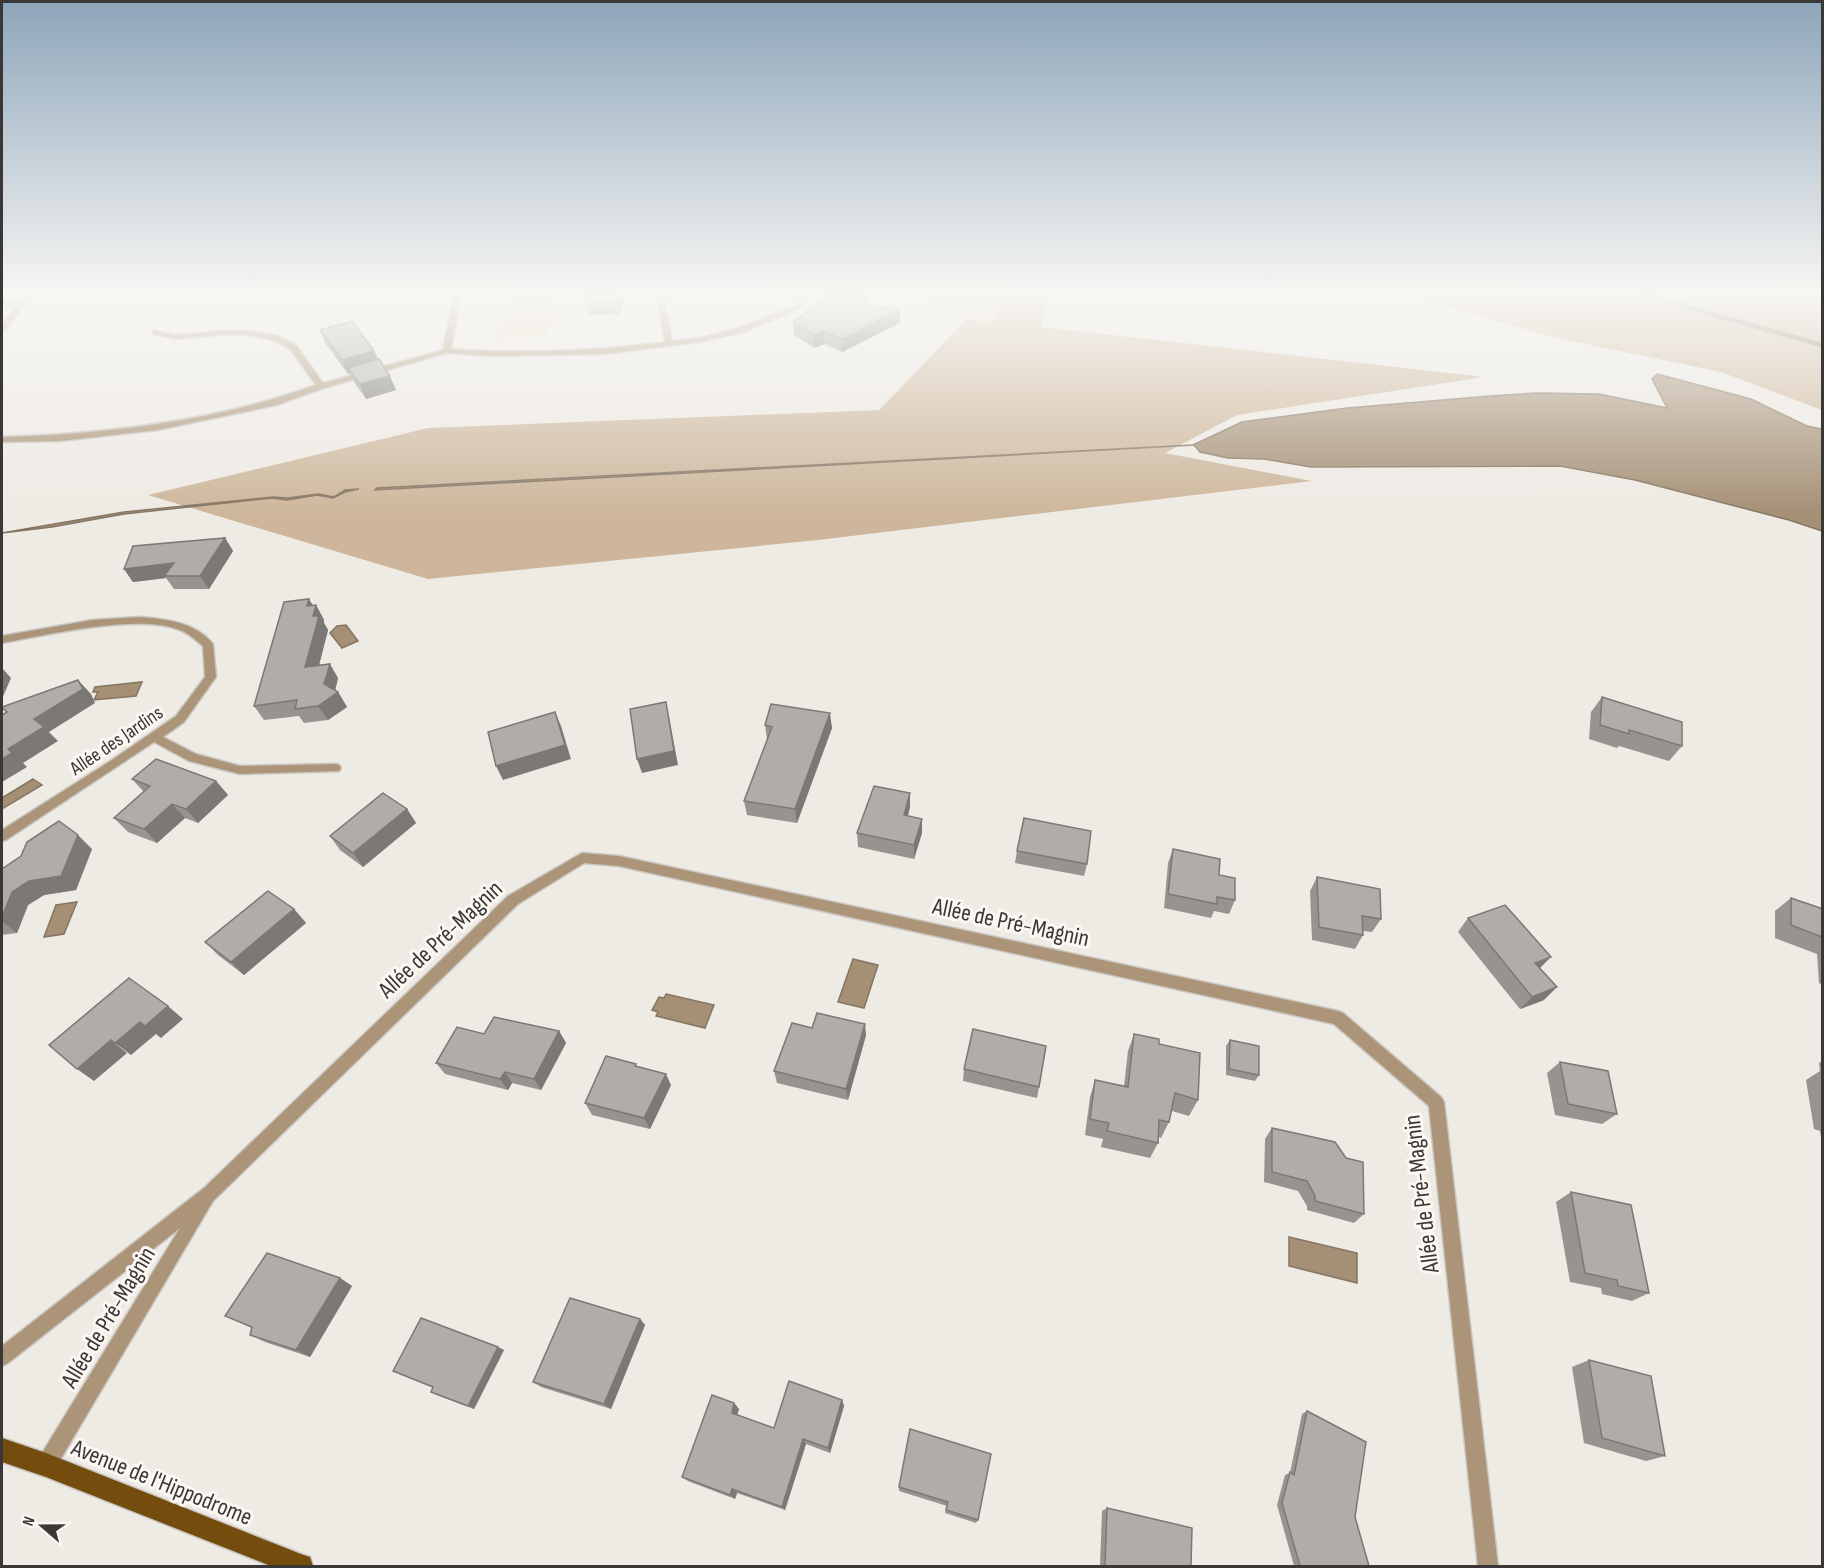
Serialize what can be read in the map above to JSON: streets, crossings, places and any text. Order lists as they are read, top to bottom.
{
  "streets": {
    "main road": ["Avenue de l'Hippodrome"],
    "street": ["Allée des Jardins", "Allée de Pré-Magnin"]
  },
  "crossings": [
    ["Allée de Pré-Magnin", "Avenue de l'Hippodrome"]
  ],
  "north": "left"
}
